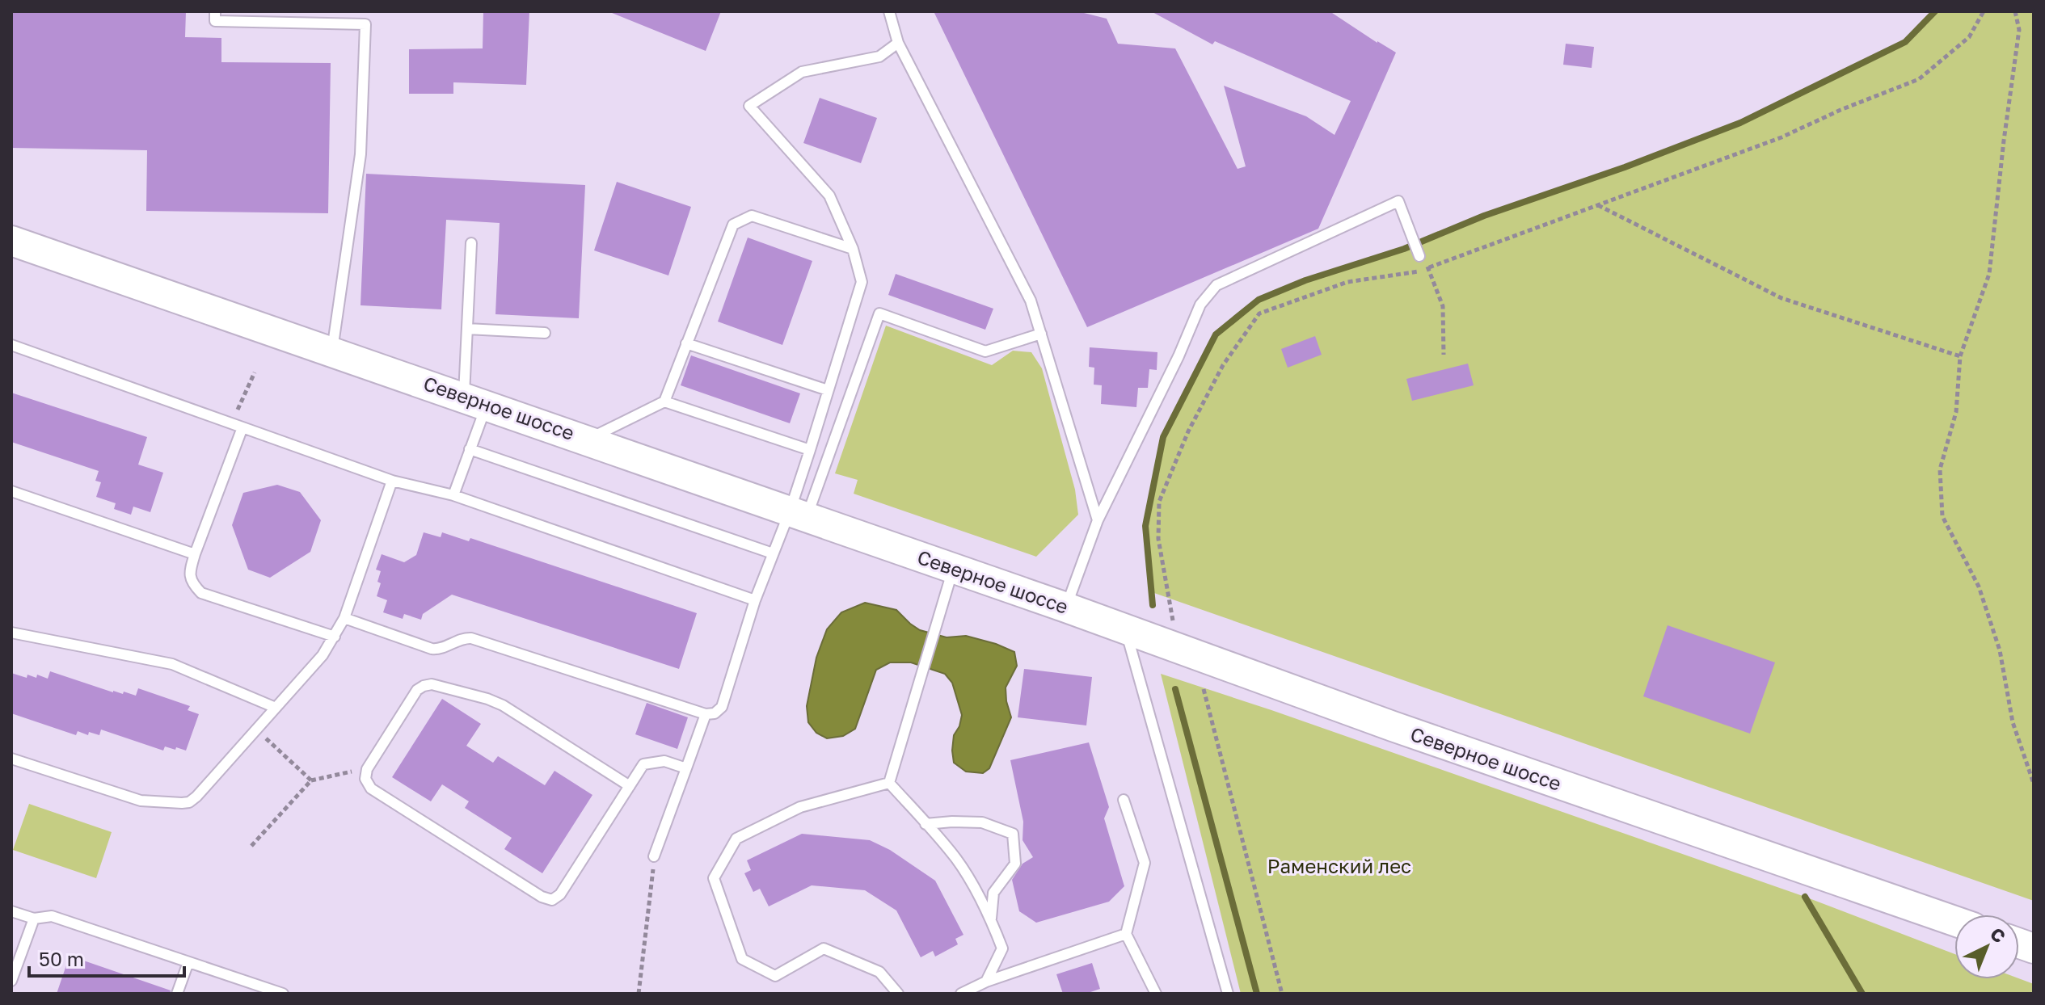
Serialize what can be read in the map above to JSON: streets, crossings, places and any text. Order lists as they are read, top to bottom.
{
  "streets": {
    "main road": ["Северное шоссе"]
  },
  "parks": ["Раменский лес"],
  "scale_bar": "50 m",
  "north": "top right"
}
